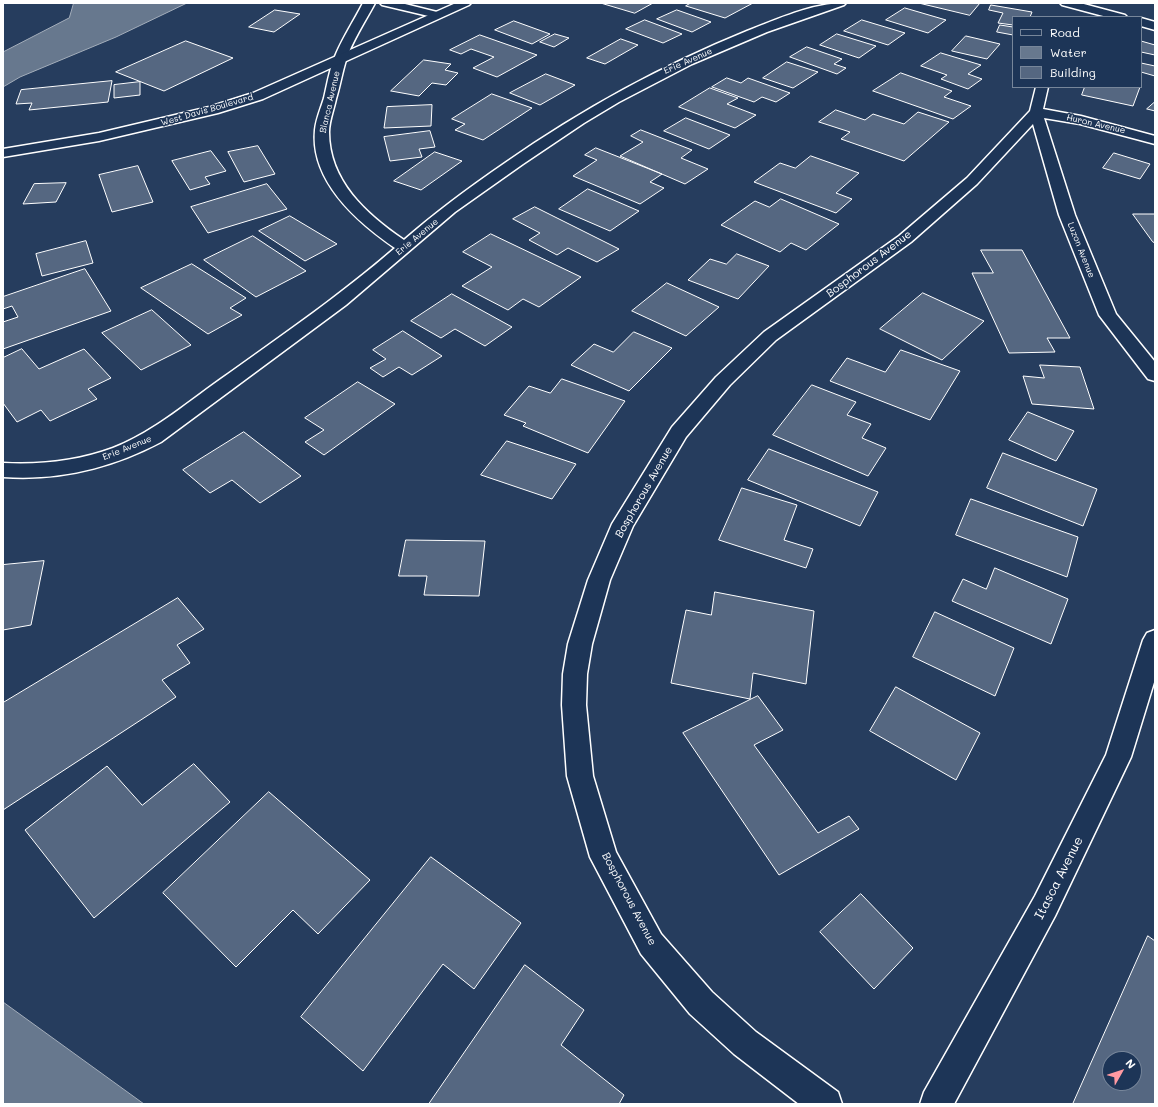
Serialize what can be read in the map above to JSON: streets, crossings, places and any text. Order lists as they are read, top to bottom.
{
  "streets": {
    "street": [
      "Erie Avenue",
      "Blanca Avenue",
      "West Davis Boulevard",
      "Huron Avenue",
      "Luzon Avenue",
      "Bosphorous Avenue",
      "Itasca Avenue"
    ]
  },
  "crossings": [
    ["Erie Avenue", "Blanca Avenue"],
    ["Blanca Avenue", "West Davis Boulevard"],
    ["Huron Avenue", "Luzon Avenue"],
    ["Huron Avenue", "Bosphorous Avenue"],
    ["Luzon Avenue", "Bosphorous Avenue"]
  ],
  "legend": ["Road", "Water", "Building"],
  "north": "top right"
}
